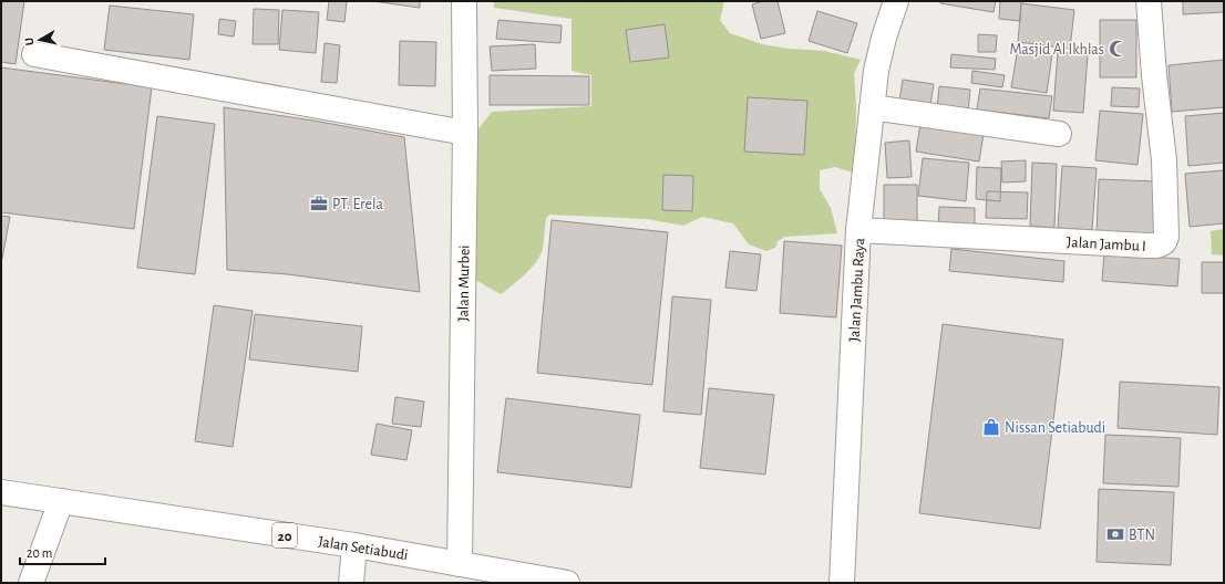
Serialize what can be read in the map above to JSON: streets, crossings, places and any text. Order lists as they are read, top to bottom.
{
  "streets": {
    "main road": [
      "Jalan Jambu I",
      "Jalan Murbei",
      "Jalan Jambu Raya",
      "20",
      "Jalan Setiabudi"
    ]
  },
  "crossings": [
    ["Jalan Jambu I", "Jalan Jambu Raya"],
    ["Jalan Murbei", "Jalan Setiabudi"]
  ],
  "places": {
    "mosque": ["Masjid Al Ikhlas"],
    "office": ["PT. Erela"],
    "shop": ["Nissan Setiabudi"],
    "bank": ["BTN"]
  },
  "scale_bar": "20 m",
  "north": "left"
}
